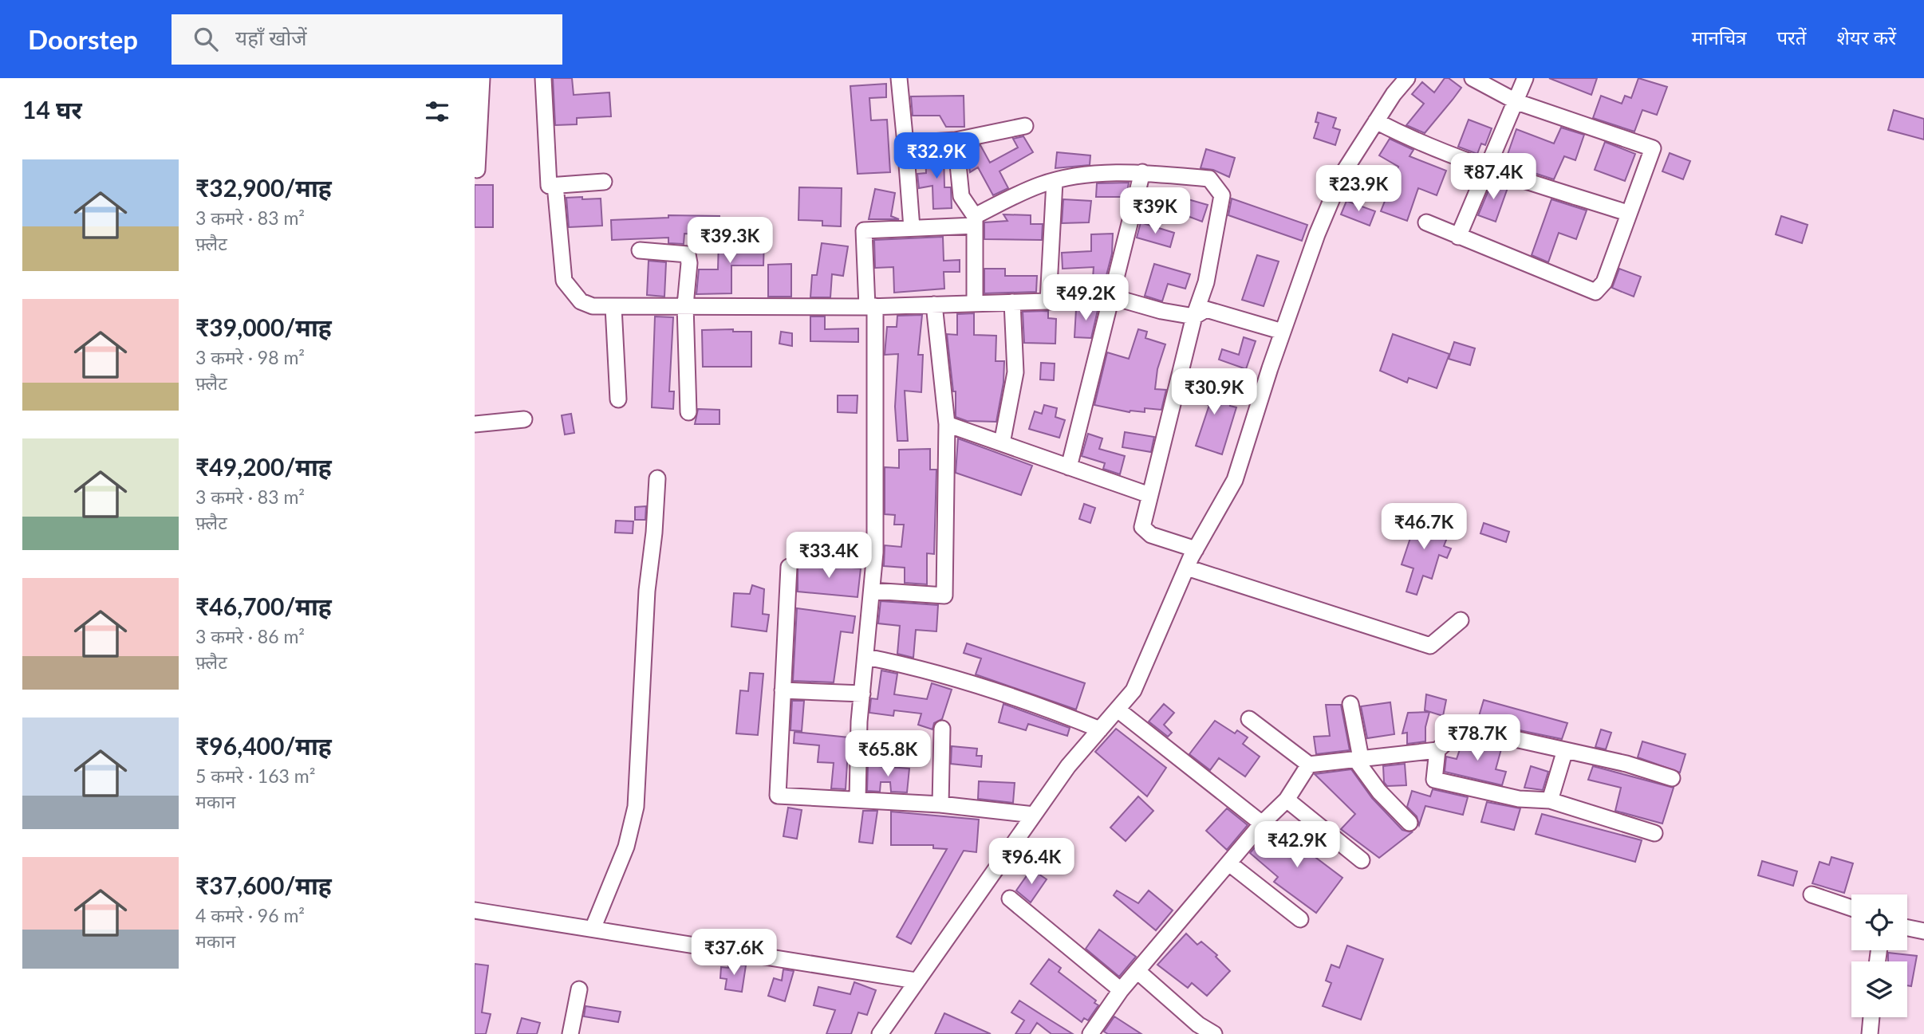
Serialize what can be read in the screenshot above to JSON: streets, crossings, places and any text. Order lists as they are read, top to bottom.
{
  "page": {
    "header": "Doorstep",
    "search": "यहाँ खोजें",
    "nav": ["मानचित्र", "परतें", "शेयर करें"],
    "heading": "14 घर",
    "price": [
      "₹32.9K",
      "₹87.4K",
      "₹23.9K",
      "₹39K",
      "₹39.3K",
      "₹49.2K",
      "₹30.9K",
      "₹46.7K",
      "₹33.4K",
      "₹78.7K",
      "₹65.8K",
      "₹42.9K",
      "₹96.4K",
      "₹37.6K"
    ],
    "list": [
      {
        "name": "₹32,900/माह",
        "note": "3 कमरे · 83 m² · फ़्लैट"
      },
      {
        "name": "₹39,000/माह",
        "note": "3 कमरे · 98 m² · फ़्लैट"
      },
      {
        "name": "₹49,200/माह",
        "note": "3 कमरे · 83 m² · फ़्लैट"
      },
      {
        "name": "₹46,700/माह",
        "note": "3 कमरे · 86 m² · फ़्लैट"
      },
      {
        "name": "₹96,400/माह",
        "note": "5 कमरे · 163 m² · मकान"
      },
      {
        "name": "₹37,600/माह",
        "note": "4 कमरे · 96 m² · मकान"
      }
    ]
  }
}
